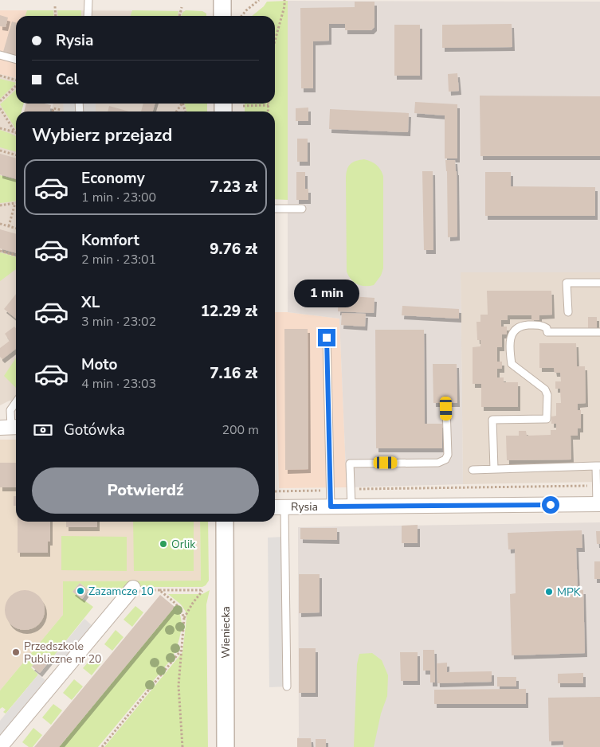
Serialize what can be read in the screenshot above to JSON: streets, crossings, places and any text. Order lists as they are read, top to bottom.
{
  "streets": {
    "street": ["Rysia", "Wieniecka"]
  },
  "places": [
    "Orlik",
    "Zazamcze 10",
    "MPK",
    "Przedszkole Publiczne nr 20"
  ],
  "page": {
    "banner": ["Rysia", "Cel"],
    "heading": "Wybierz przejazd",
    "list": [
      {
        "name": "Economy",
        "note": "1 min · 23:00",
        "value": "7.23 zł"
      },
      {
        "name": "Komfort",
        "note": "2 min · 23:01",
        "value": "9.76 zł"
      },
      {
        "name": "XL",
        "note": "3 min · 23:02",
        "value": "12.29 zł"
      },
      {
        "name": "Moto",
        "note": "4 min · 23:03",
        "value": "7.16 zł"
      }
    ],
    "bubble": "1 min",
    "pay": ["Gotówka", "200 m"],
    "buttons": "Potwierdź"
  }
}
